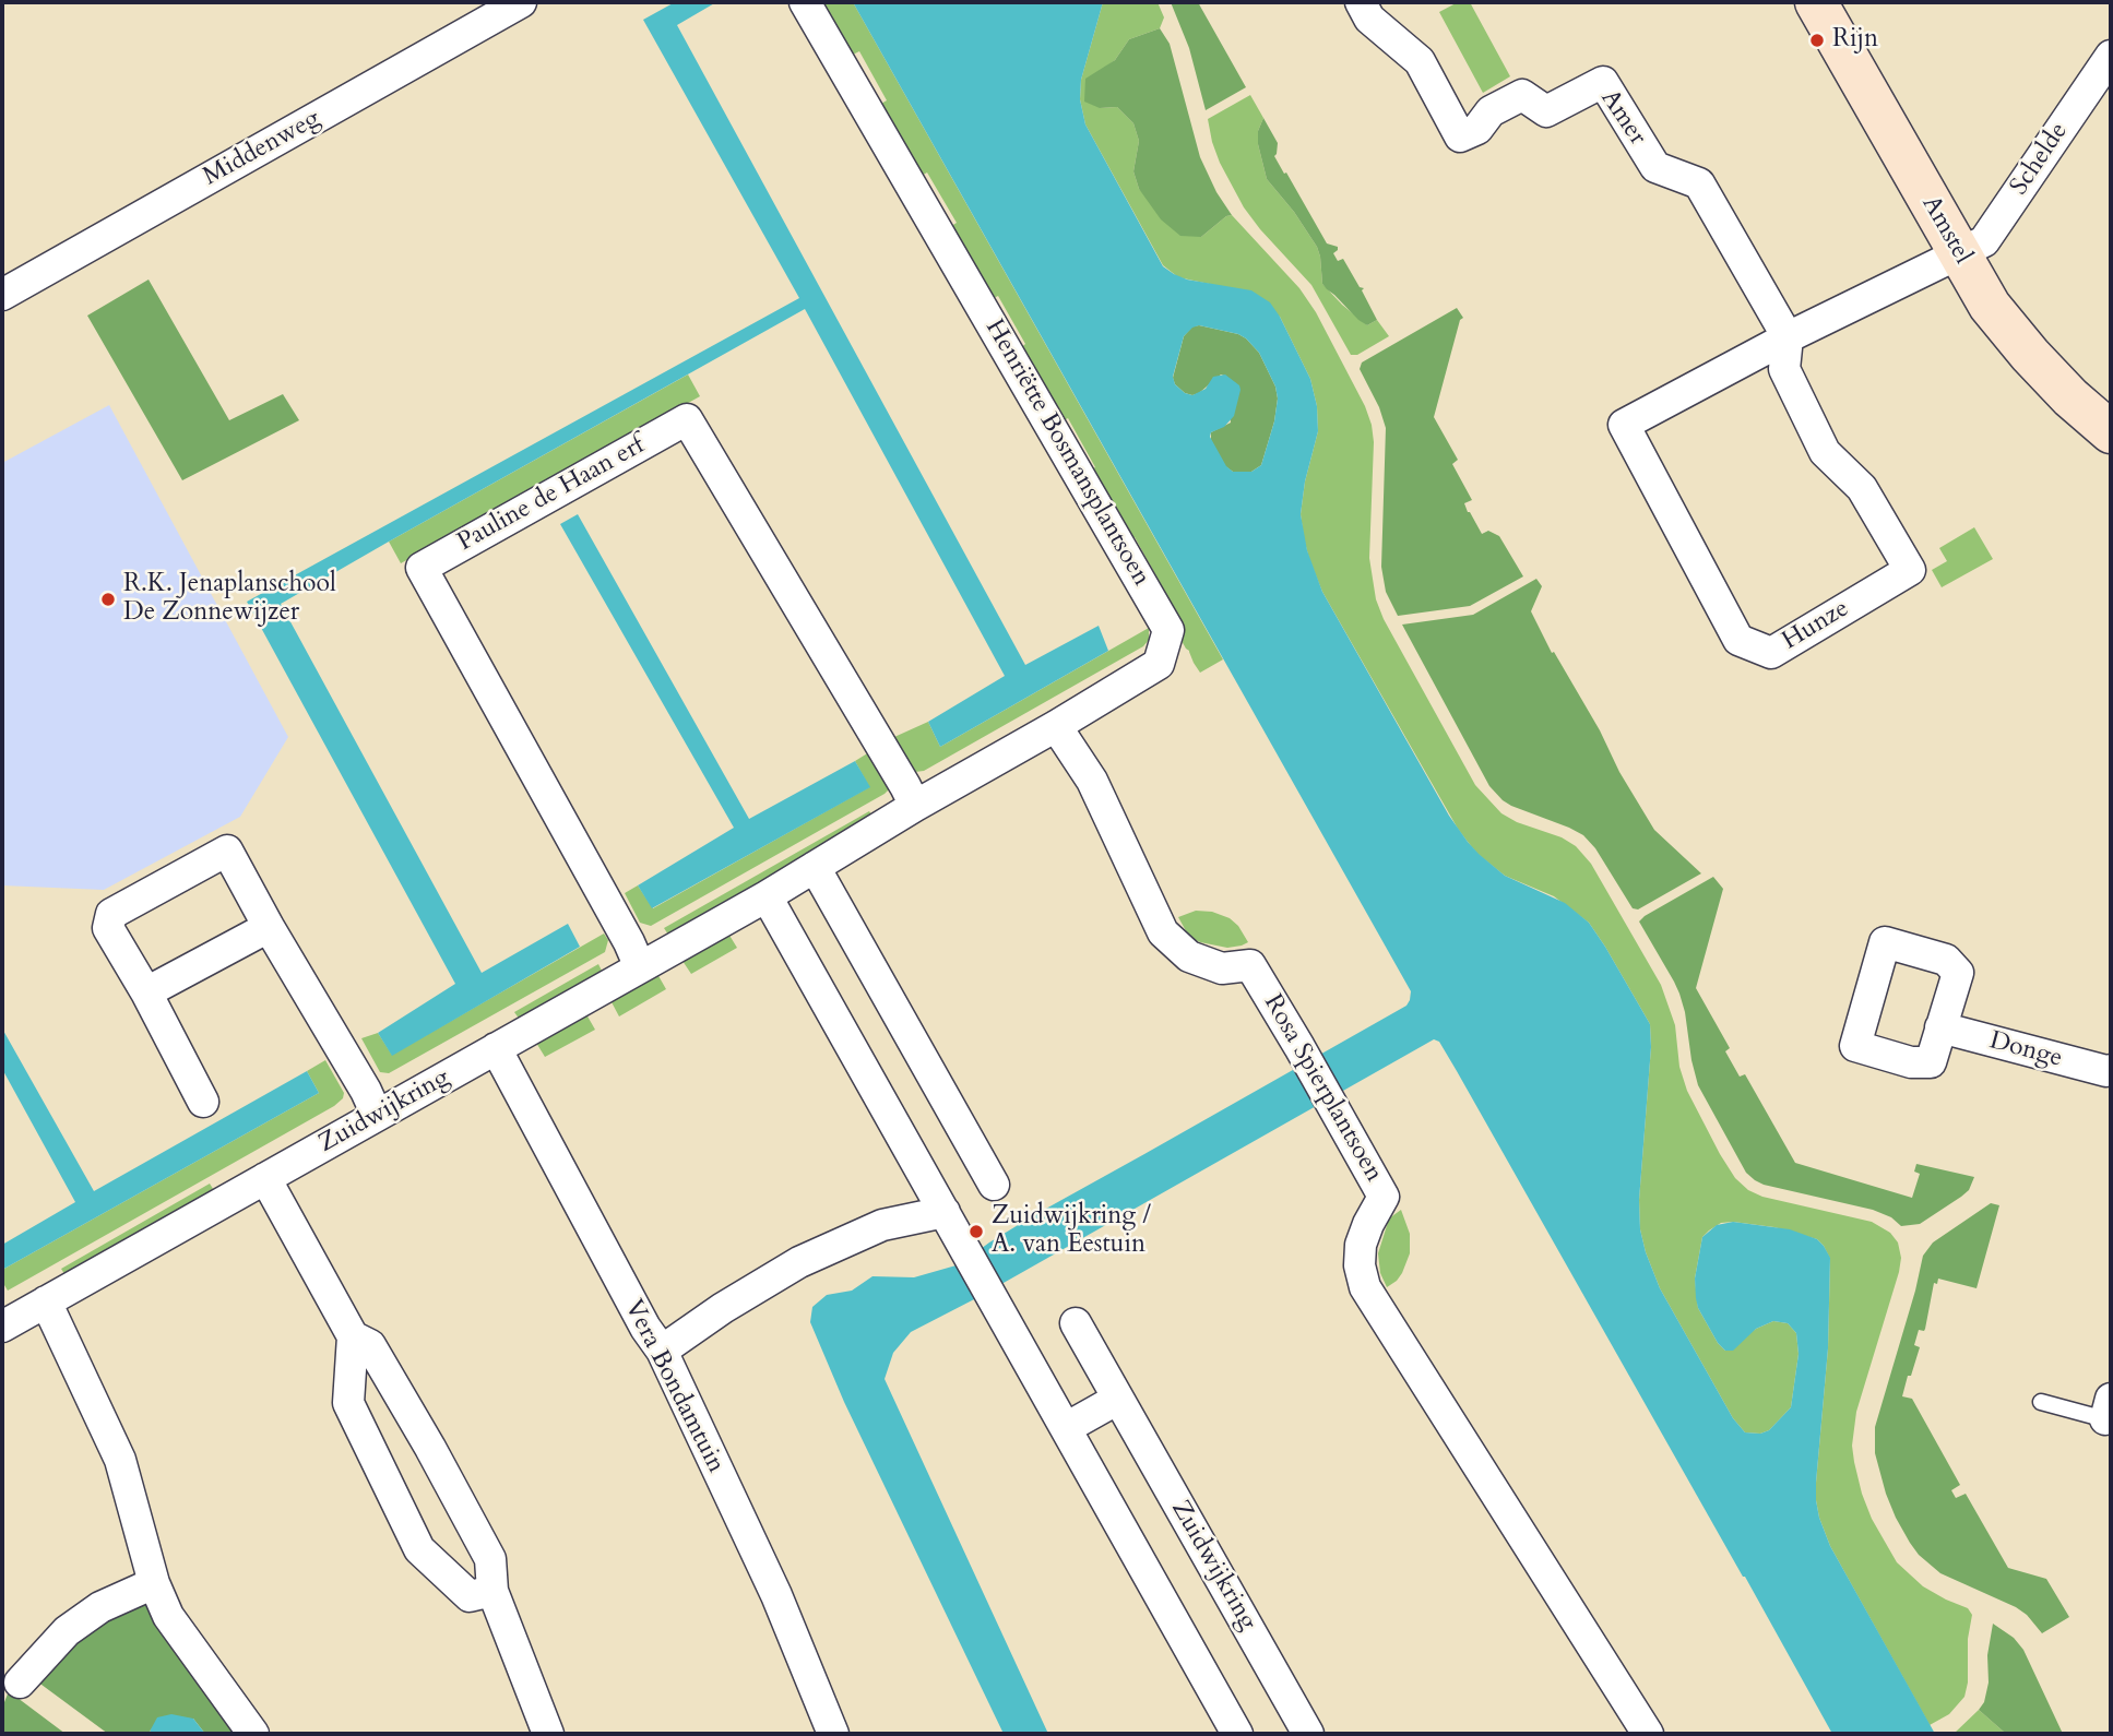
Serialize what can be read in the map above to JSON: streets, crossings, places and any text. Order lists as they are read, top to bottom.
{
  "streets": {
    "street": [
      "Amer",
      "Middenweg",
      "Schelde",
      "Amstel",
      "Henriëtte Bosmansplantsoen",
      "Pauline de Haan erf",
      "Hunze",
      "Donge",
      "Rosa Spierplantsoen",
      "Zuidwijkring",
      "Vera Bondamtuin"
    ]
  },
  "crossings": [
    ["Amer", "Hunze"],
    ["Schelde", "Amstel"],
    ["Schelde", "Hunze"],
    ["Amstel", "Hunze"],
    ["Henriëtte Bosmansplantsoen", "Pauline de Haan erf"],
    ["Henriëtte Bosmansplantsoen", "Rosa Spierplantsoen"],
    ["Henriëtte Bosmansplantsoen", "Zuidwijkring"],
    ["Pauline de Haan erf", "Zuidwijkring"],
    ["Zuidwijkring", "Vera Bondamtuin"]
  ],
  "places": ["Rijn", "R.K. Jenaplanschool De Zonnewijzer", "Zuidwijkring / A. van Eestuin"]
}
